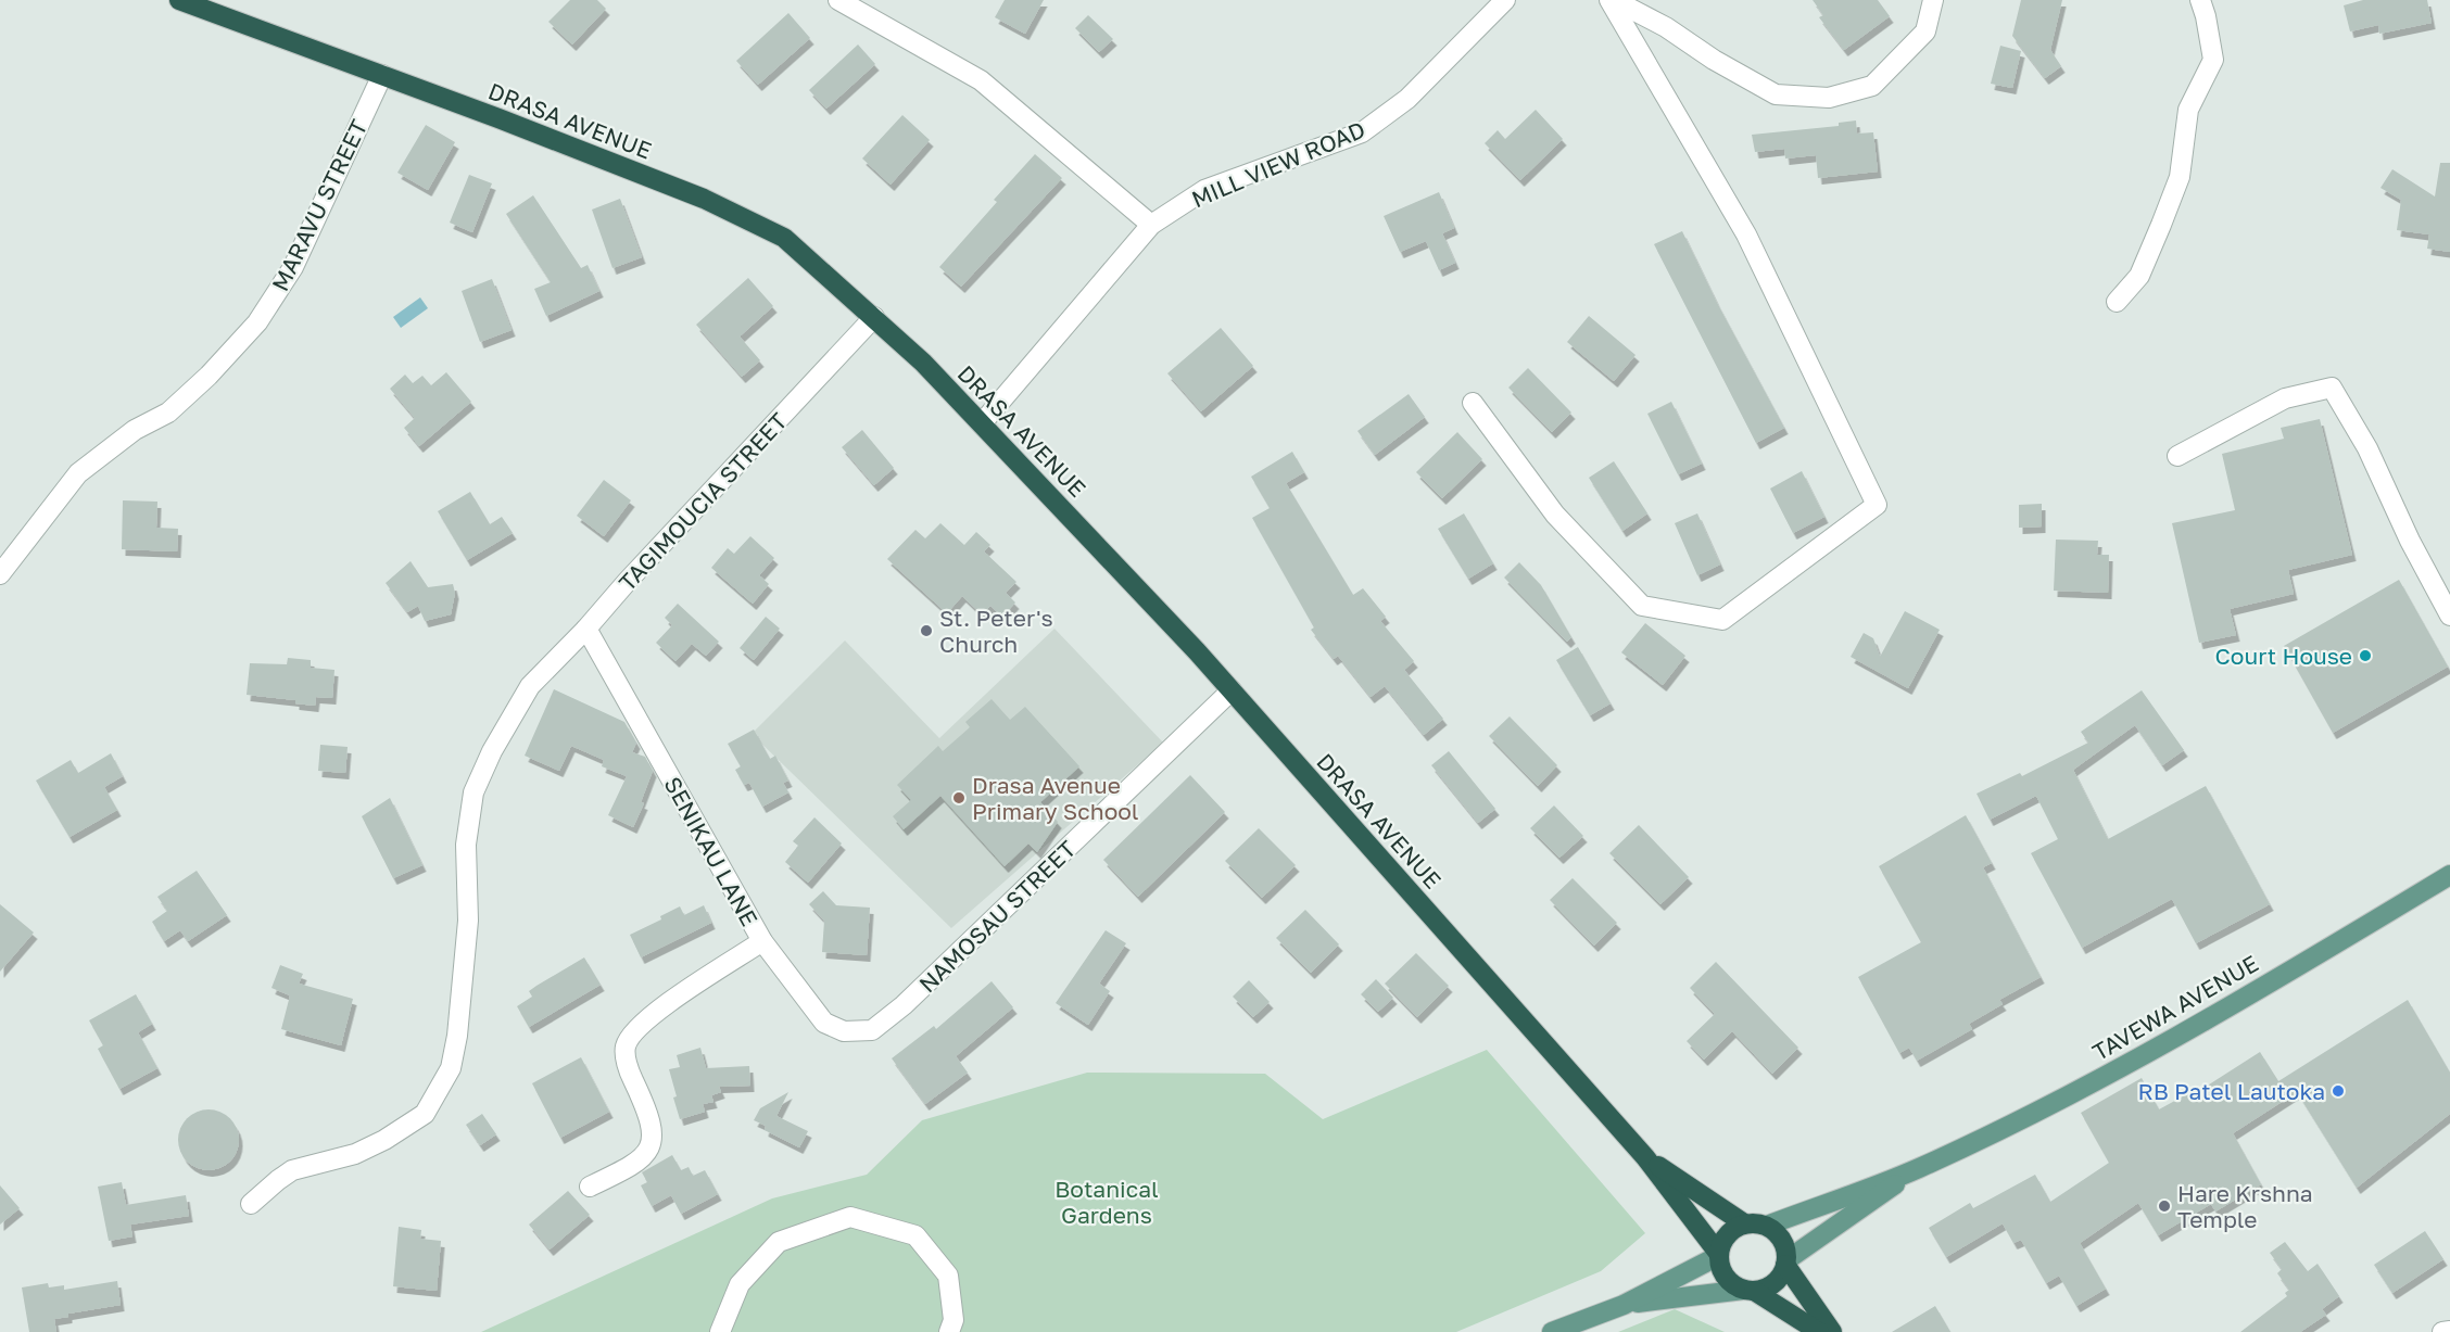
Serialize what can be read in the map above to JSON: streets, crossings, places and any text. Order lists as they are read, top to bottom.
{
  "streets": {
    "highway": ["DRASA AVENUE"],
    "main road": ["TAVEWA AVENUE"],
    "street": [
      "MILL VIEW ROAD",
      "MARAVU STREET",
      "TAGIMOUCIA STREET",
      "SENIKAU LANE",
      "NAMOSAU STREET"
    ]
  },
  "crossings": [
    ["DRASA AVENUE", "MILL VIEW ROAD"],
    ["DRASA AVENUE", "MARAVU STREET"],
    ["DRASA AVENUE", "TAGIMOUCIA STREET"],
    ["DRASA AVENUE", "NAMOSAU STREET"],
    ["DRASA AVENUE", "TAVEWA AVENUE"],
    ["TAGIMOUCIA STREET", "SENIKAU LANE"],
    ["SENIKAU LANE", "NAMOSAU STREET"]
  ],
  "parks": ["Botanical Gardens"],
  "places": [
    "St. Peter's Church",
    "Court House",
    "Drasa Avenue Primary School",
    "RB Patel Lautoka",
    "Hare Krshna Temple"
  ]
}
